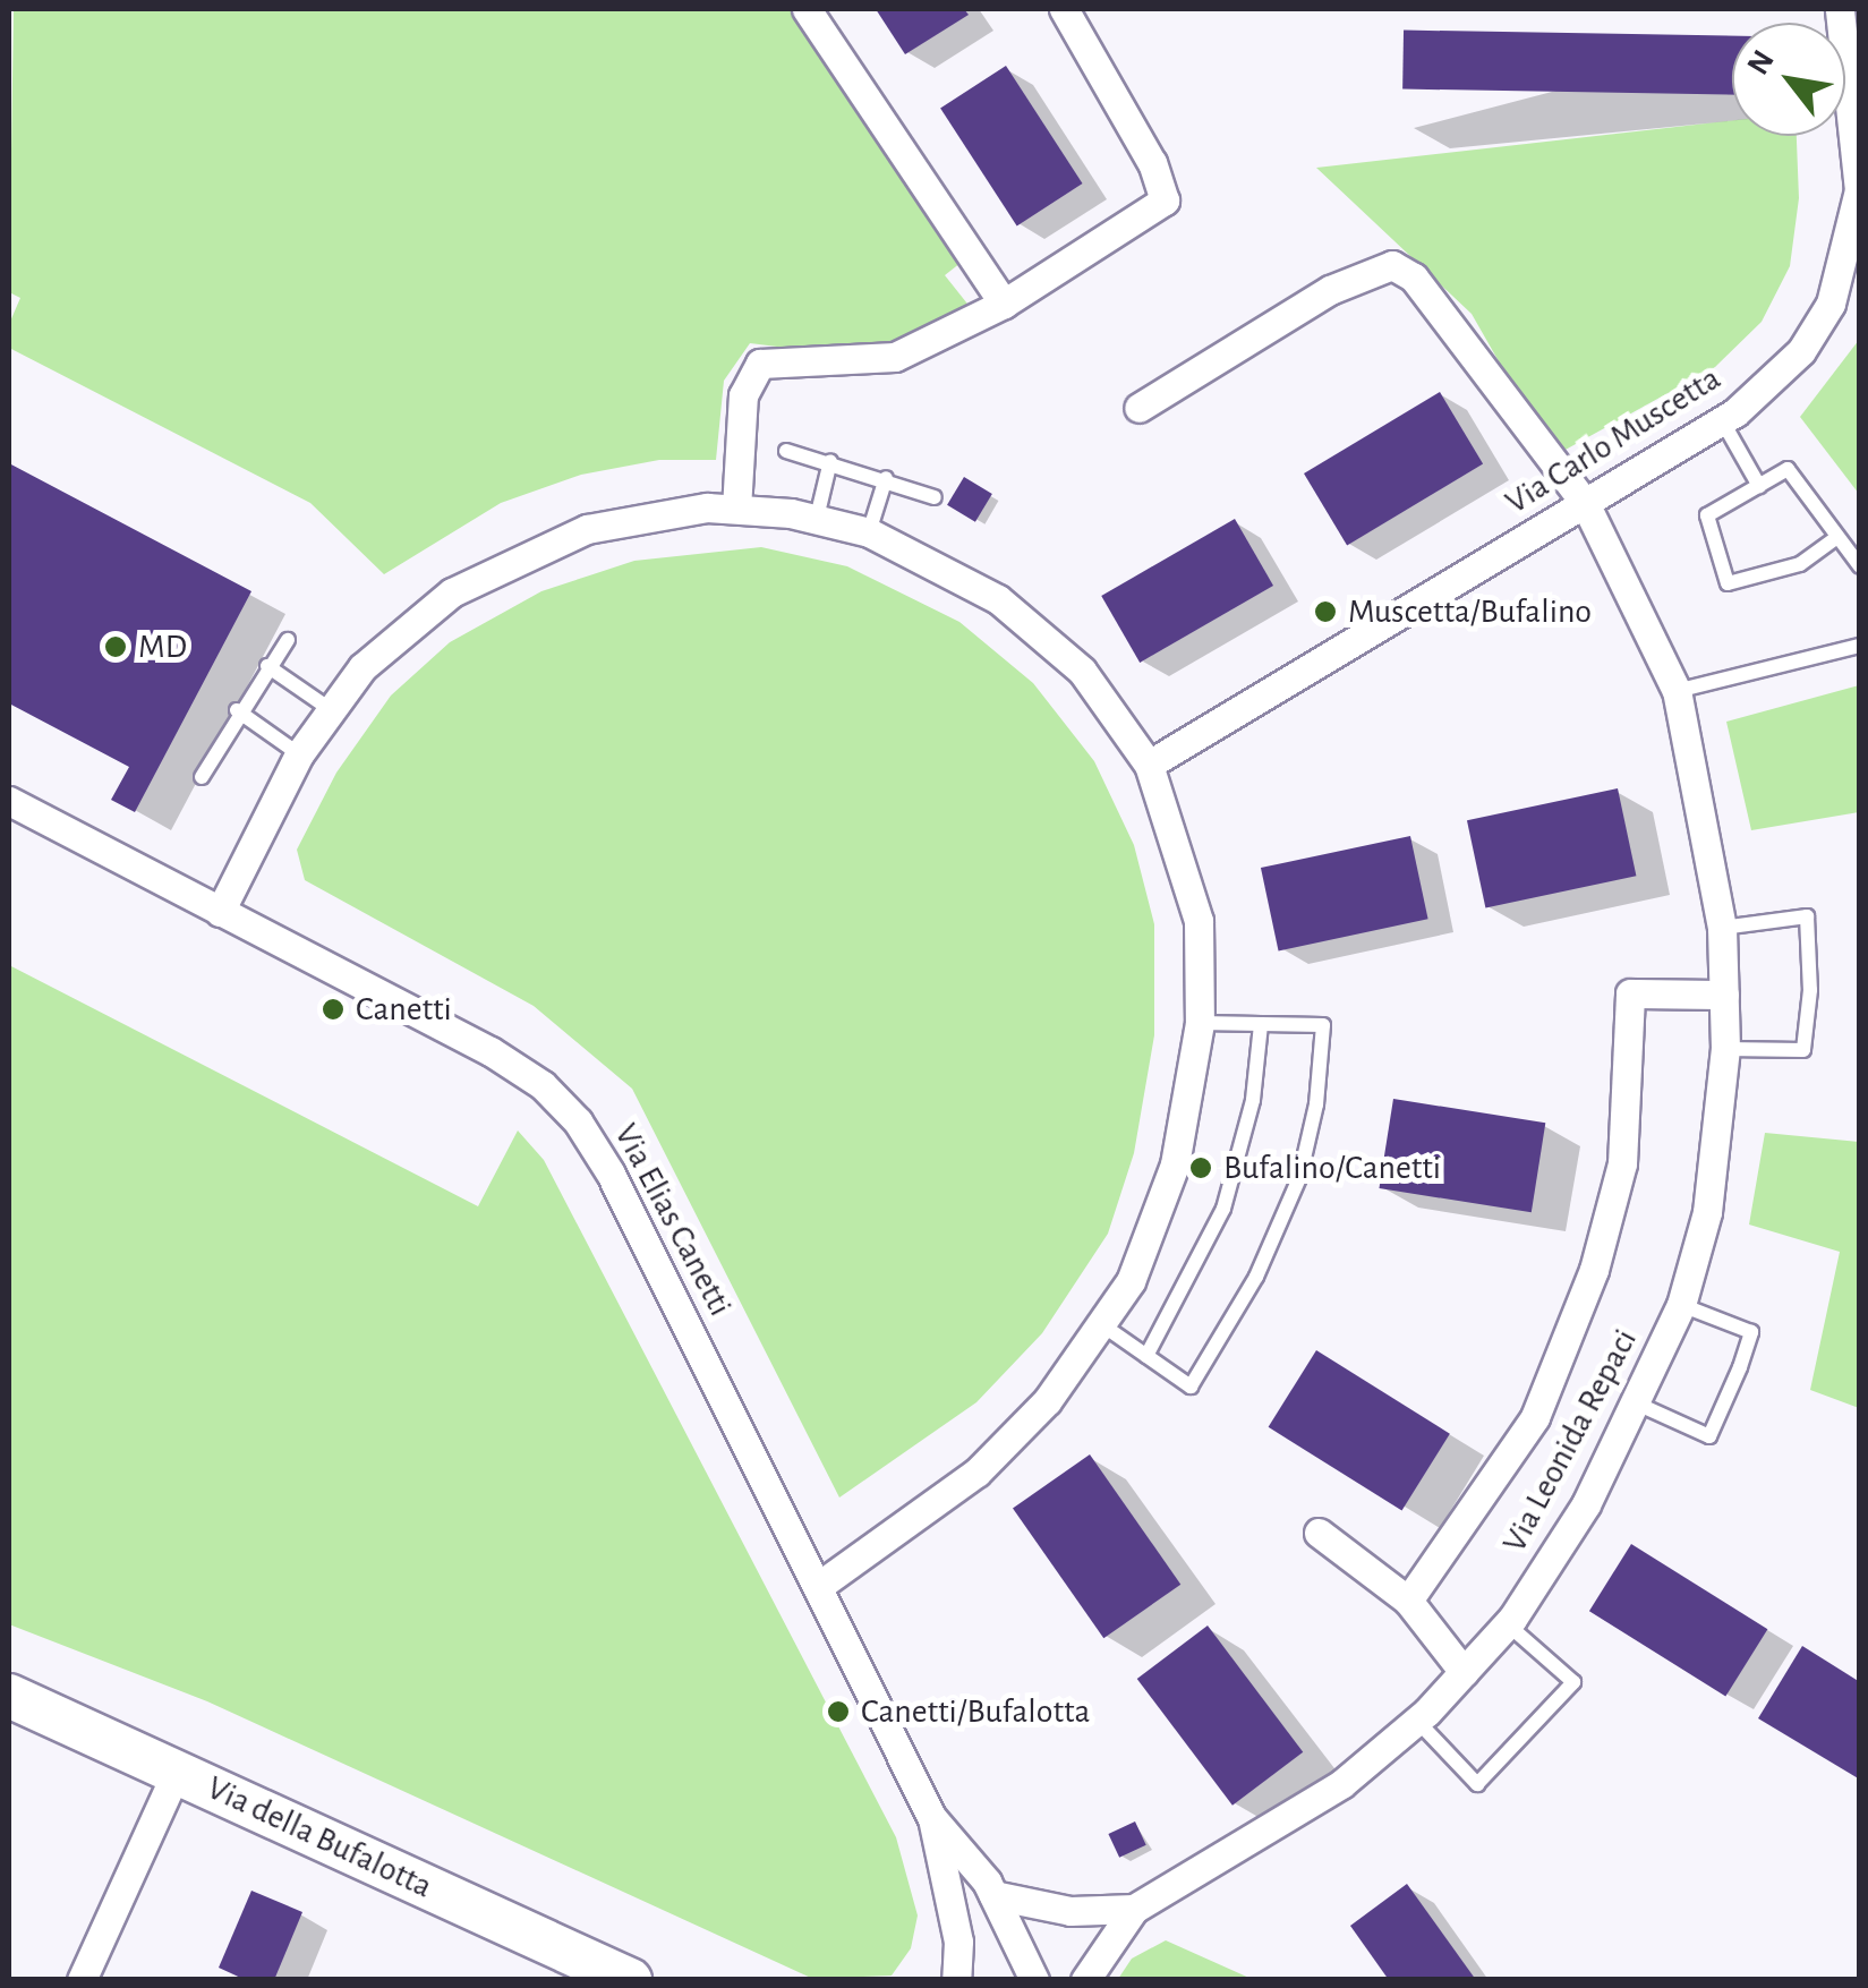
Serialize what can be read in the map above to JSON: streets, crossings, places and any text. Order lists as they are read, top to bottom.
{
  "streets": {
    "street": [
      "Via Carlo Muscetta",
      "Via Elias Canetti",
      "Via Leonida Repaci",
      "Via della Bufalotta"
    ]
  },
  "crossings": [
    ["Via Carlo Muscetta", "Via Leonida Repaci"]
  ],
  "places": [
    "Muscetta/Bufalino",
    "MD",
    "Canetti",
    "Bufalino/Canetti",
    "Canetti/Bufalotta"
  ],
  "north": "top left"
}
